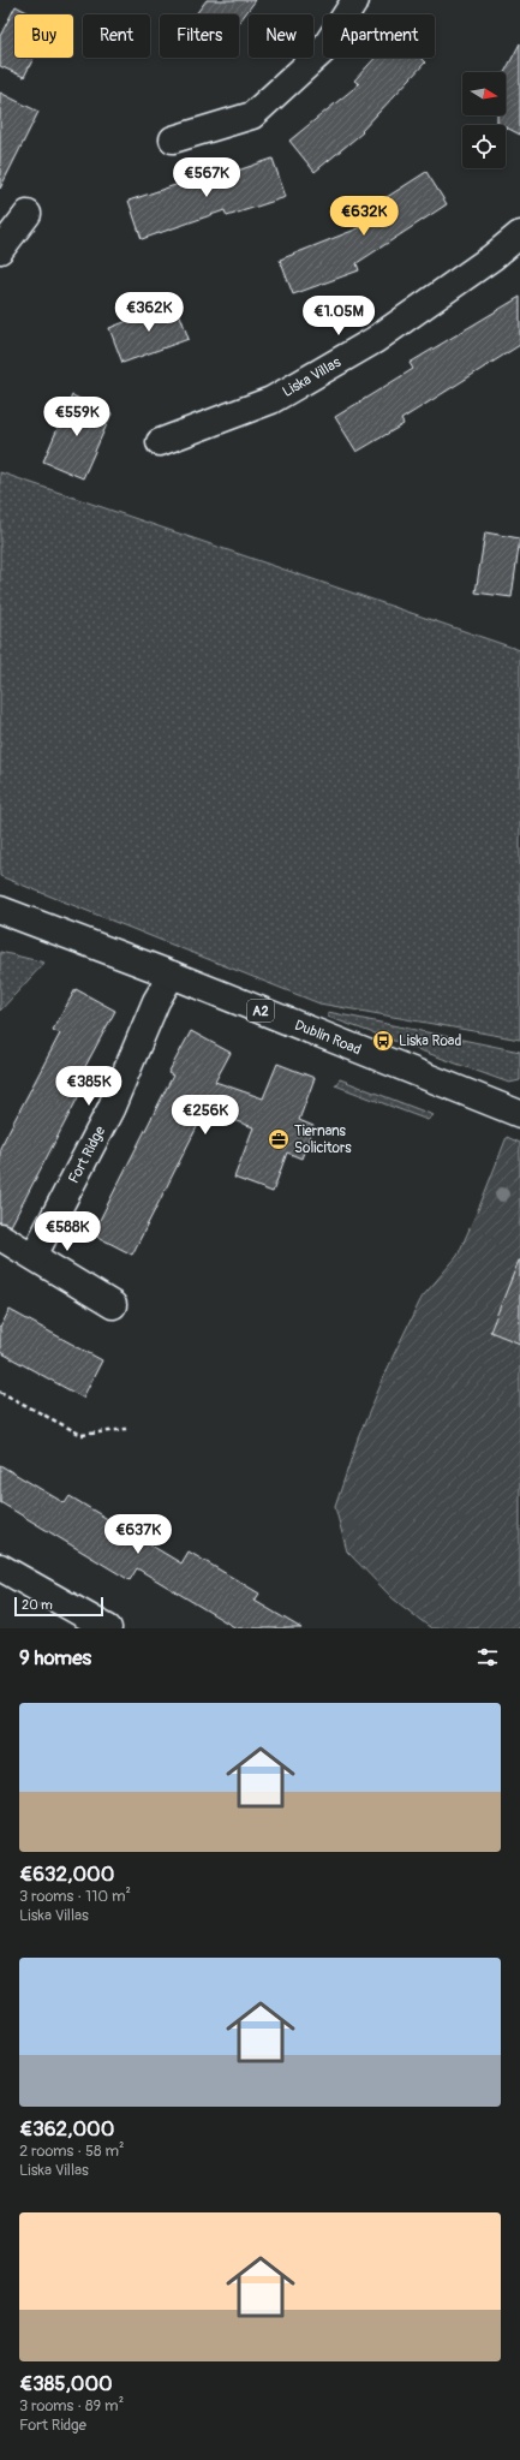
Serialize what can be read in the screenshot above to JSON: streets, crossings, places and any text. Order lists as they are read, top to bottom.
{
  "streets": {
    "street": [
      "Liska Villas",
      "A2",
      "Dublin Road",
      "Fort Ridge"
    ]
  },
  "crossings": [
    ["Dublin Road", "Fort Ridge"]
  ],
  "places": {
    "bus stop": ["Liska Road"],
    "office": ["Tiernans Solicitors"]
  },
  "scale_bar": "20 m",
  "north": "right",
  "page": {
    "chip": [
      "Buy",
      "Rent",
      "Filters",
      "New",
      "Apartment"
    ],
    "price": [
      "€567K",
      "€632K",
      "€362K",
      "€1.05M",
      "€559K",
      "€385K",
      "€256K",
      "€588K",
      "€637K"
    ],
    "scale": "20 m",
    "heading": "9 homes",
    "list": [
      {
        "name": "€632,000",
        "note": "3 rooms · 110 m² · Liska Villas"
      },
      {
        "name": "€362,000",
        "note": "2 rooms · 58 m² · Liska Villas"
      },
      {
        "name": "€385,000",
        "note": "3 rooms · 89 m² · Fort Ridge"
      }
    ]
  }
}
